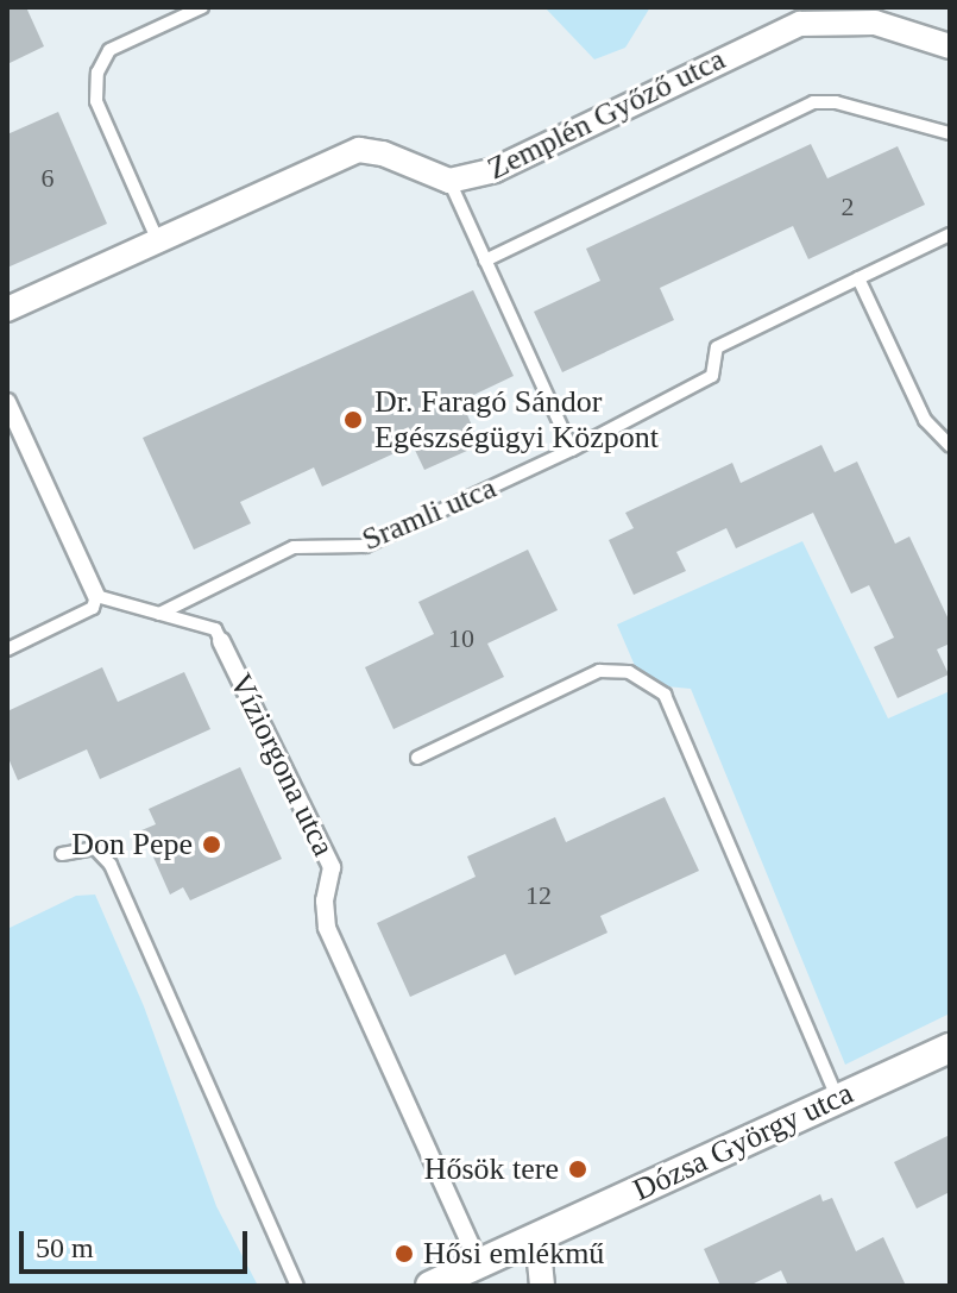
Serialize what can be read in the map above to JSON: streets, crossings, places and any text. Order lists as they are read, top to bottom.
{
  "streets": {
    "street": ["Zemplén Győző utca", "Víziorgona utca", "Dózsa György utca"],
    "lane": ["Sramli utca"]
  },
  "crossings": [
    ["Sramli utca", "Víziorgona utca"],
    ["Víziorgona utca", "Dózsa György utca"]
  ],
  "places": [
    "Dr. Faragó Sándor Egészségügyi Központ",
    "Don Pepe",
    "Hősök tere",
    "Hősi emlékmű"
  ],
  "house_numbers": [
    "6",
    "2",
    "10",
    "12"
  ],
  "scale_bar": "50 m"
}
